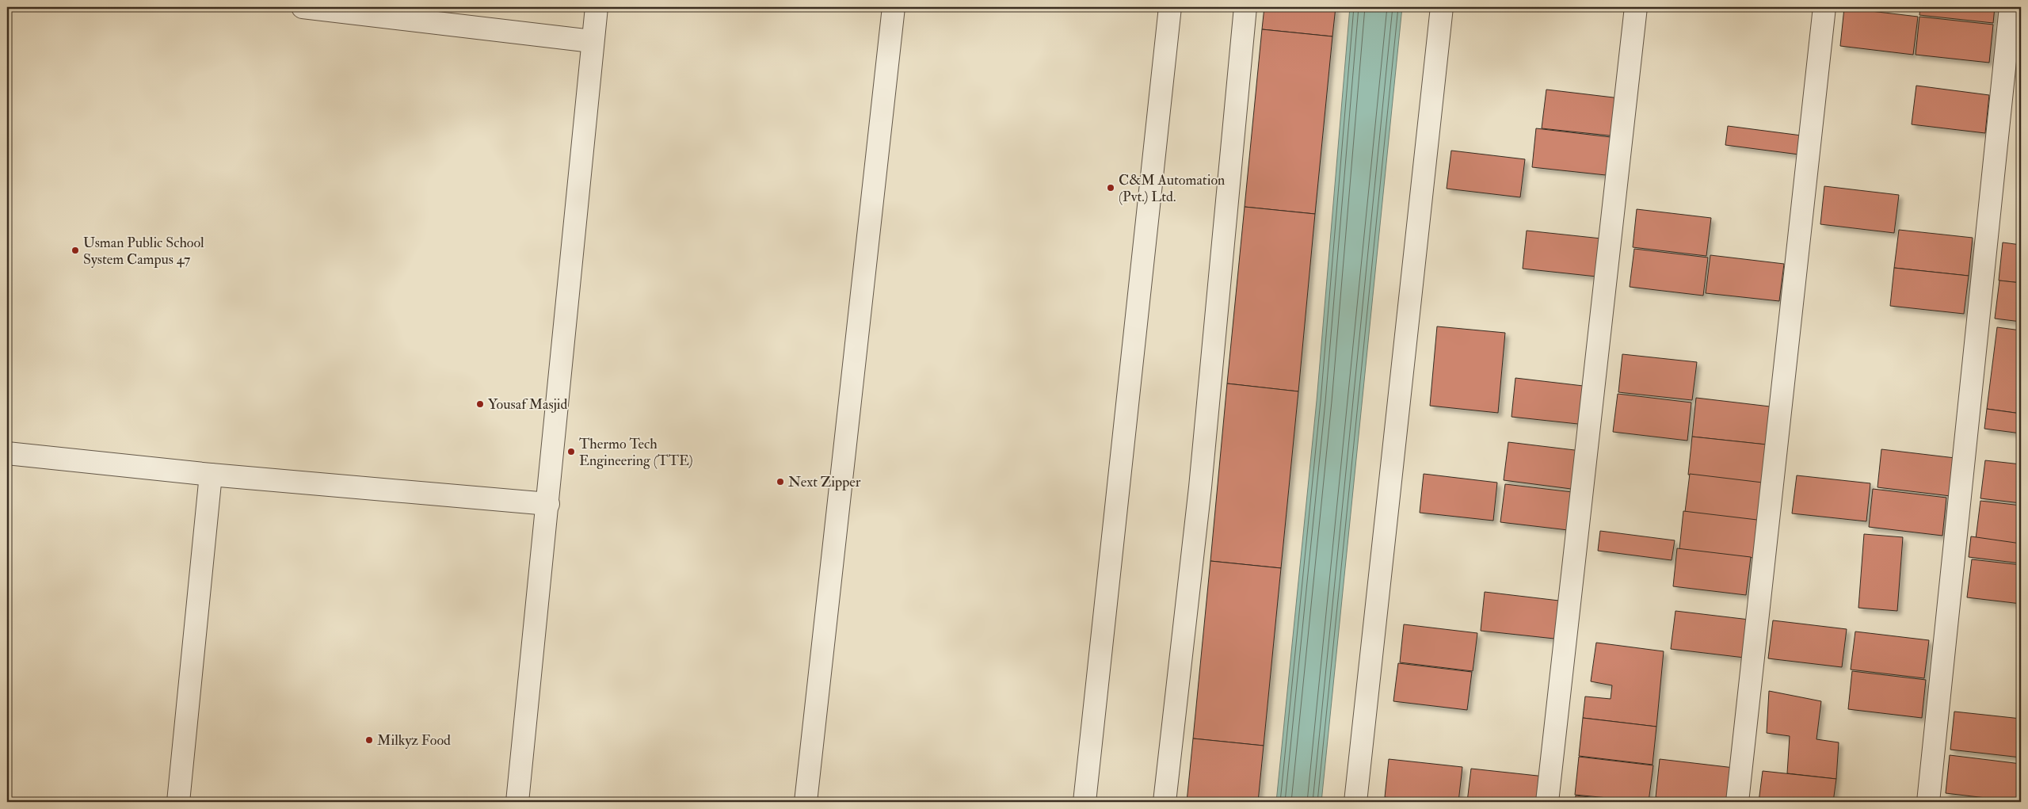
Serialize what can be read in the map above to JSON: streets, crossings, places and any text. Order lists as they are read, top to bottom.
{
  "places": [
    "C&M Automation (Pvt.) Ltd.",
    "Usman Public School System Campus 47",
    "Yousaf Masjid",
    "Thermo Tech Engineering (TTE)",
    "Next Zipper",
    "Milkyz Food"
  ]
}
